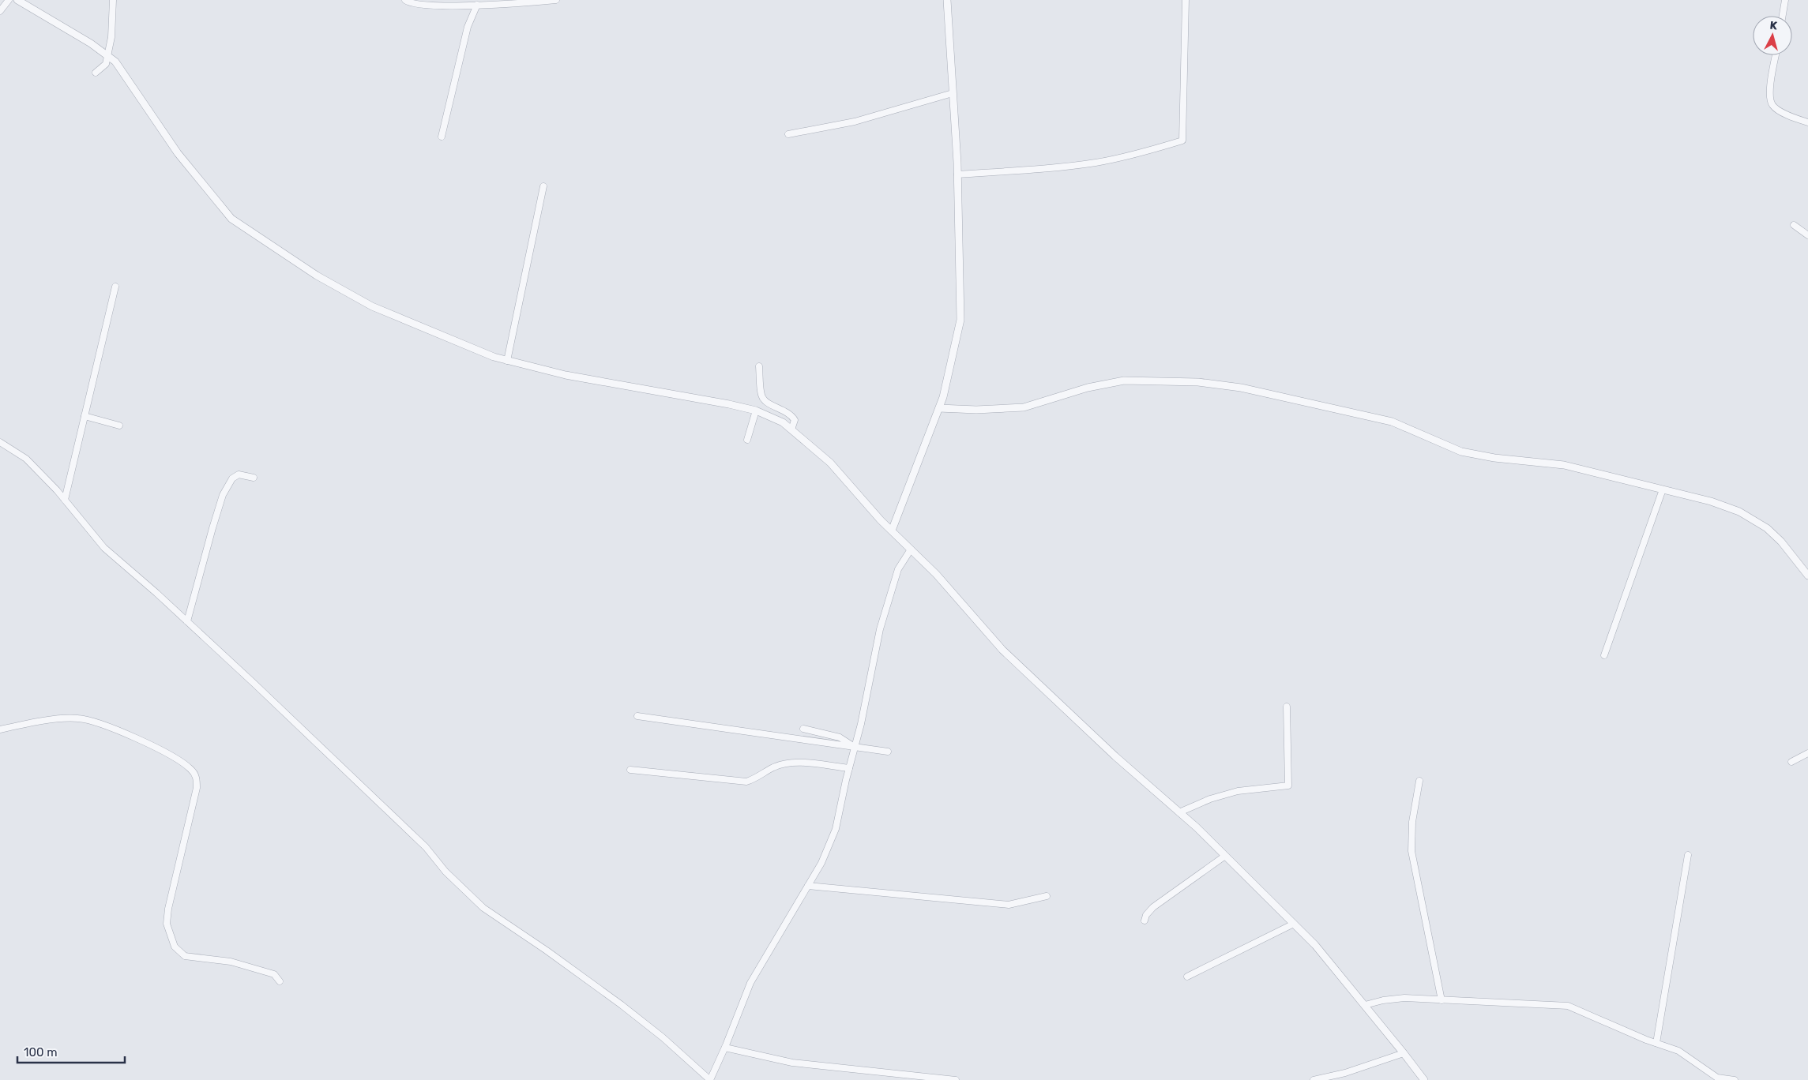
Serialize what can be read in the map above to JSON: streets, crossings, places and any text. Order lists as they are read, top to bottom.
{
  "scale_bar": "100 m",
  "north": "top"
}
